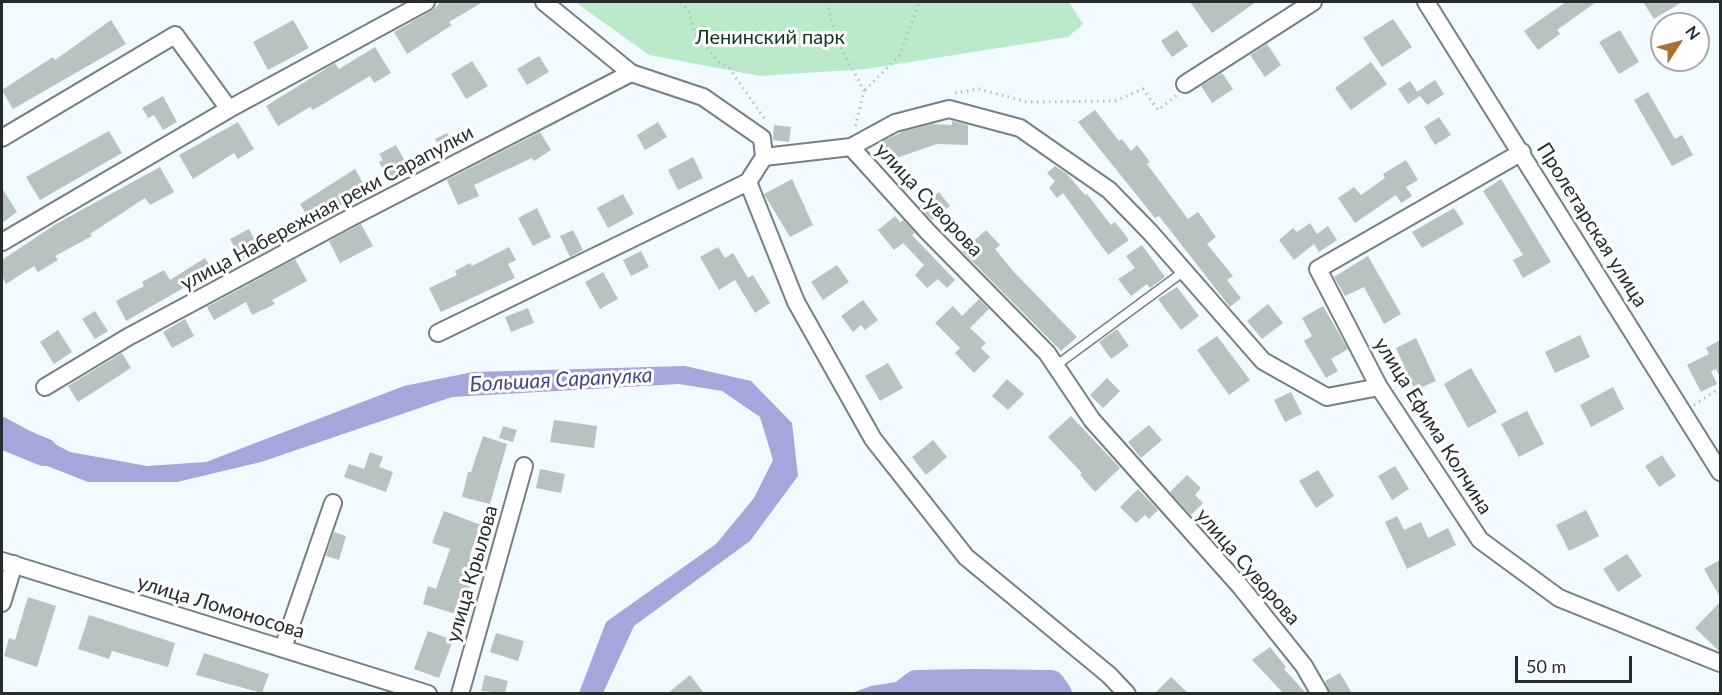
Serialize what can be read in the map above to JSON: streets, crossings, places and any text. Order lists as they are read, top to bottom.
{
  "streets": {
    "street": [
      "улица Суворова",
      "улица Набережная реки Сарапулки",
      "Пролетарская улица",
      "улица Ефима Колчина",
      "улица Крылова",
      "улица Ломоносова"
    ]
  },
  "crossings": [
    ["улица Суворова", "улица Ефима Колчина"],
    ["Пролетарская улица", "улица Ефима Колчина"]
  ],
  "water": ["Большая Сарапулка"],
  "parks": ["Ленинский парк"],
  "scale_bar": "50 m",
  "north": "top right"
}
